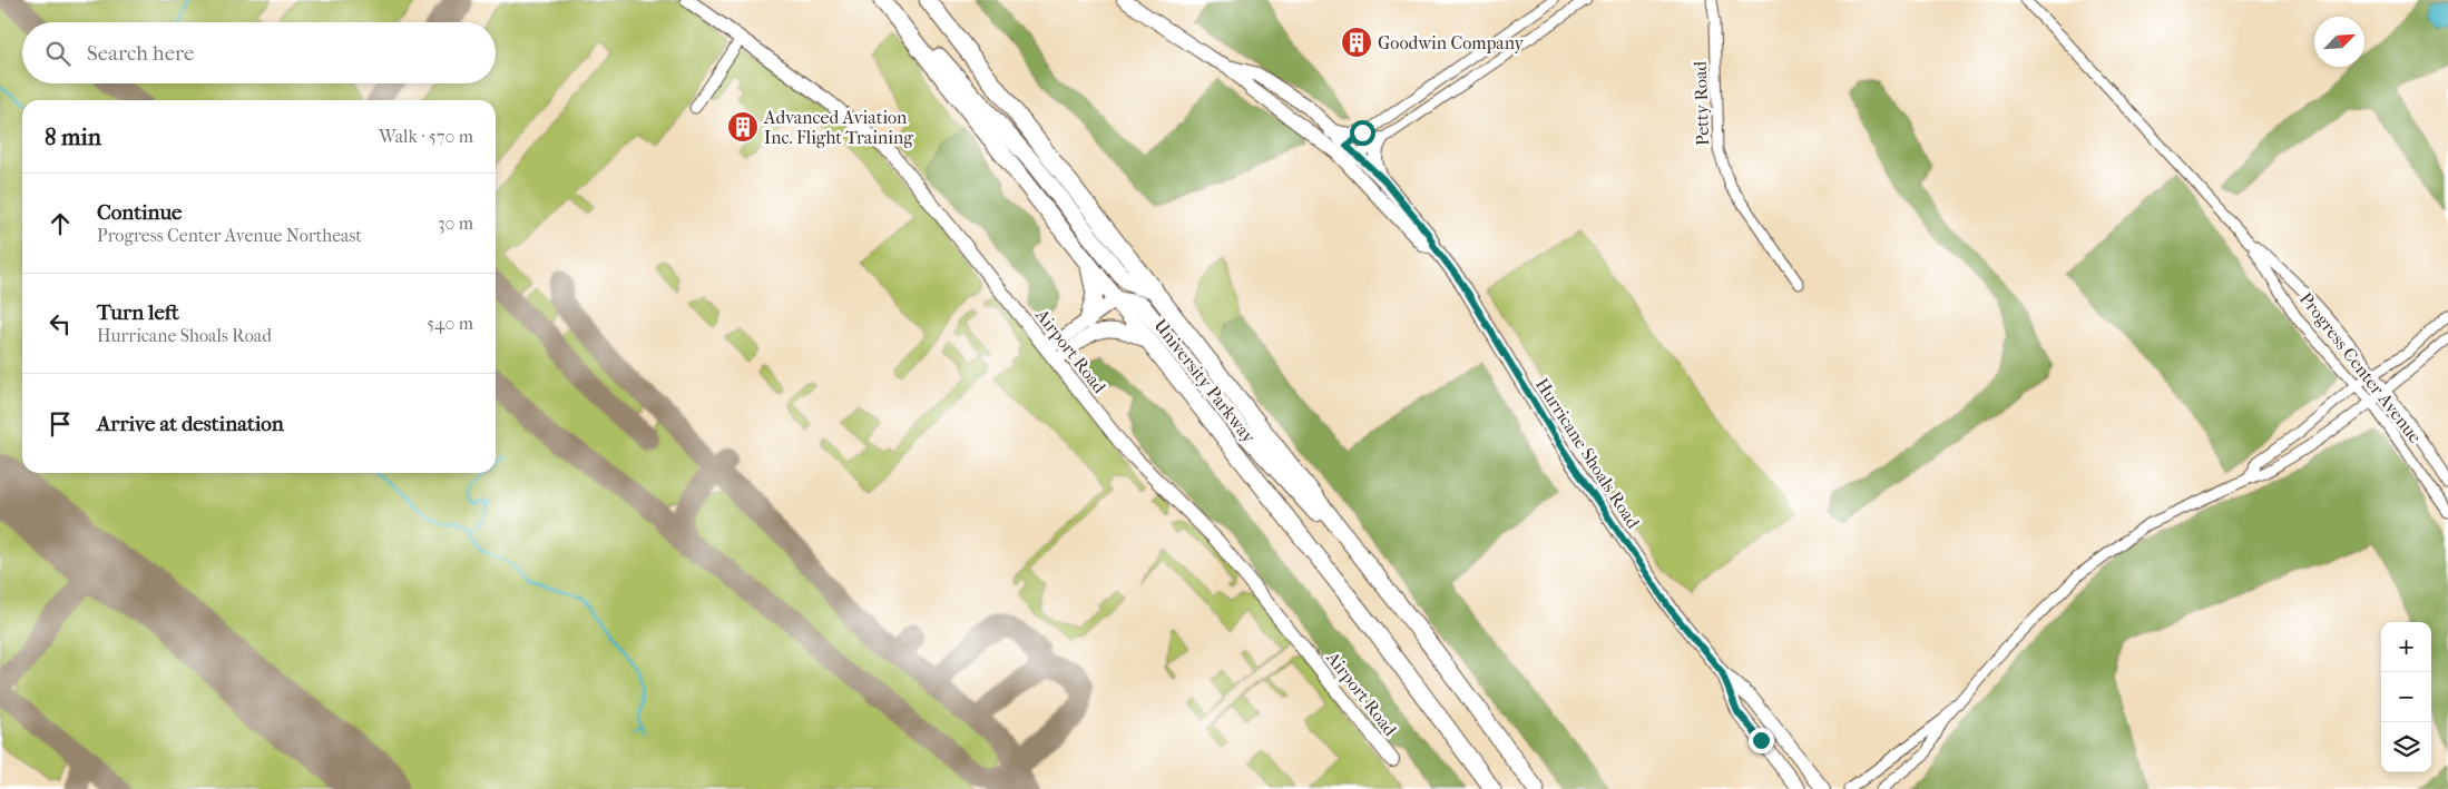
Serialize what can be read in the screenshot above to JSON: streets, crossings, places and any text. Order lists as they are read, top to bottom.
{
  "streets": {
    "highway": ["University Parkway"],
    "street": [
      "Petty Road",
      "Airport Road",
      "Progress Center Avenue",
      "Hurricane Shoals Road"
    ]
  },
  "places": {
    "building": ["Goodwin Company", "Advanced Aviation Inc. Flight Training"]
  },
  "north": "top right",
  "page": {
    "search": "Search here",
    "heading": ["8 min", "Walk · 570 m"],
    "list": [
      ["Continue", "Progress Center Avenue Northeast", "30 m"],
      ["Turn left", "Hurricane Shoals Road", "540 m"],
      "Arrive at destination"
    ],
    "map_buttons": ["+", "−"]
  }
}
